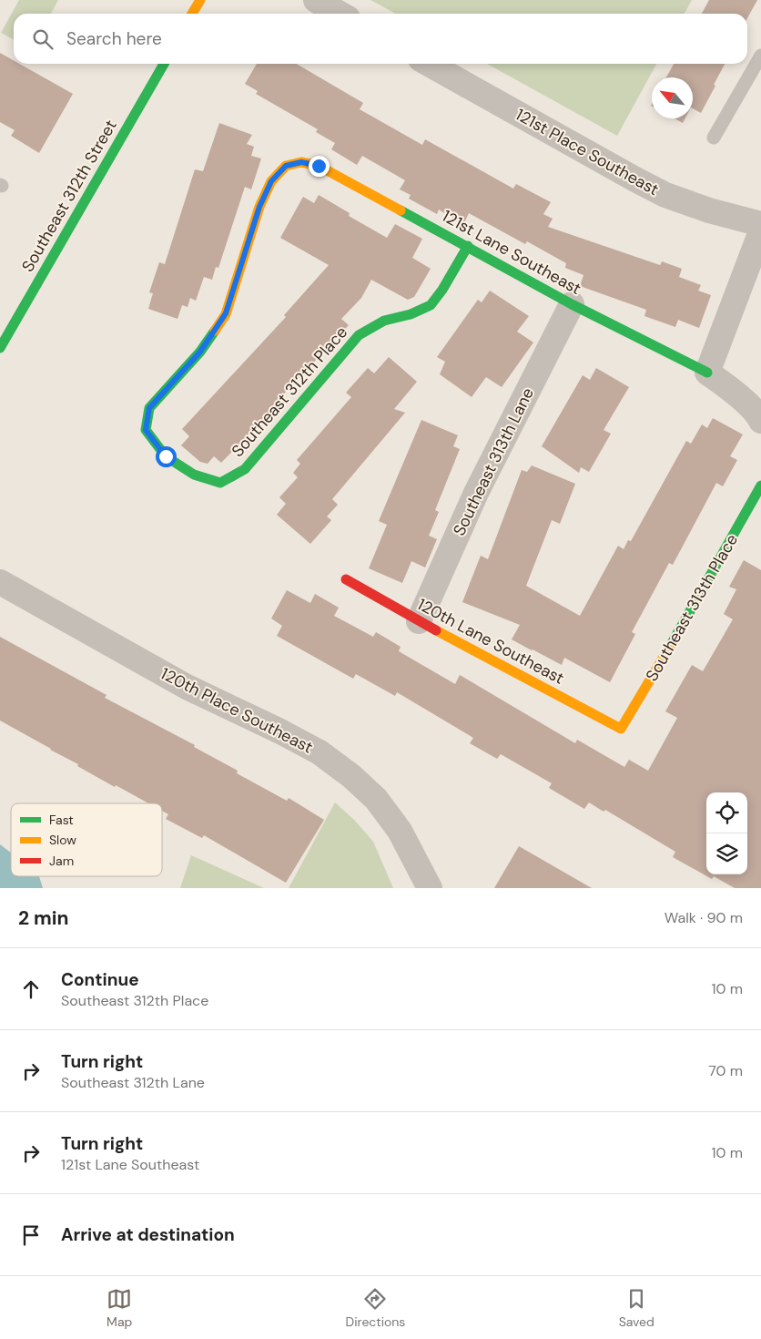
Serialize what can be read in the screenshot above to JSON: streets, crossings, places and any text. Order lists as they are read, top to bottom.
{
  "streets": {
    "street": [
      "121st Place Southeast",
      "Southeast 312th Street",
      "121st Lane Southeast",
      "Southeast 312th Place",
      "Southeast 313th Lane",
      "Southeast 313th Place",
      "120th Lane Southeast",
      "120th Place Southeast"
    ]
  },
  "crossings": [
    ["121st Lane Southeast", "Southeast 312th Place"],
    ["121st Lane Southeast", "Southeast 313th Lane"],
    ["Southeast 313th Lane", "120th Lane Southeast"],
    ["Southeast 313th Place", "120th Lane Southeast"]
  ],
  "legend": ["Fast", "Slow", "Jam"],
  "north": "top left",
  "page": {
    "search": "Search here",
    "heading": ["2 min", "Walk · 90 m"],
    "list": [
      ["Continue", "Southeast 312th Place", "10 m"],
      ["Turn right", "Southeast 312th Lane", "70 m"],
      ["Turn right", "121st Lane Southeast", "10 m"],
      "Arrive at destination"
    ],
    "nav": ["Map", "Directions", "Saved"]
  }
}
